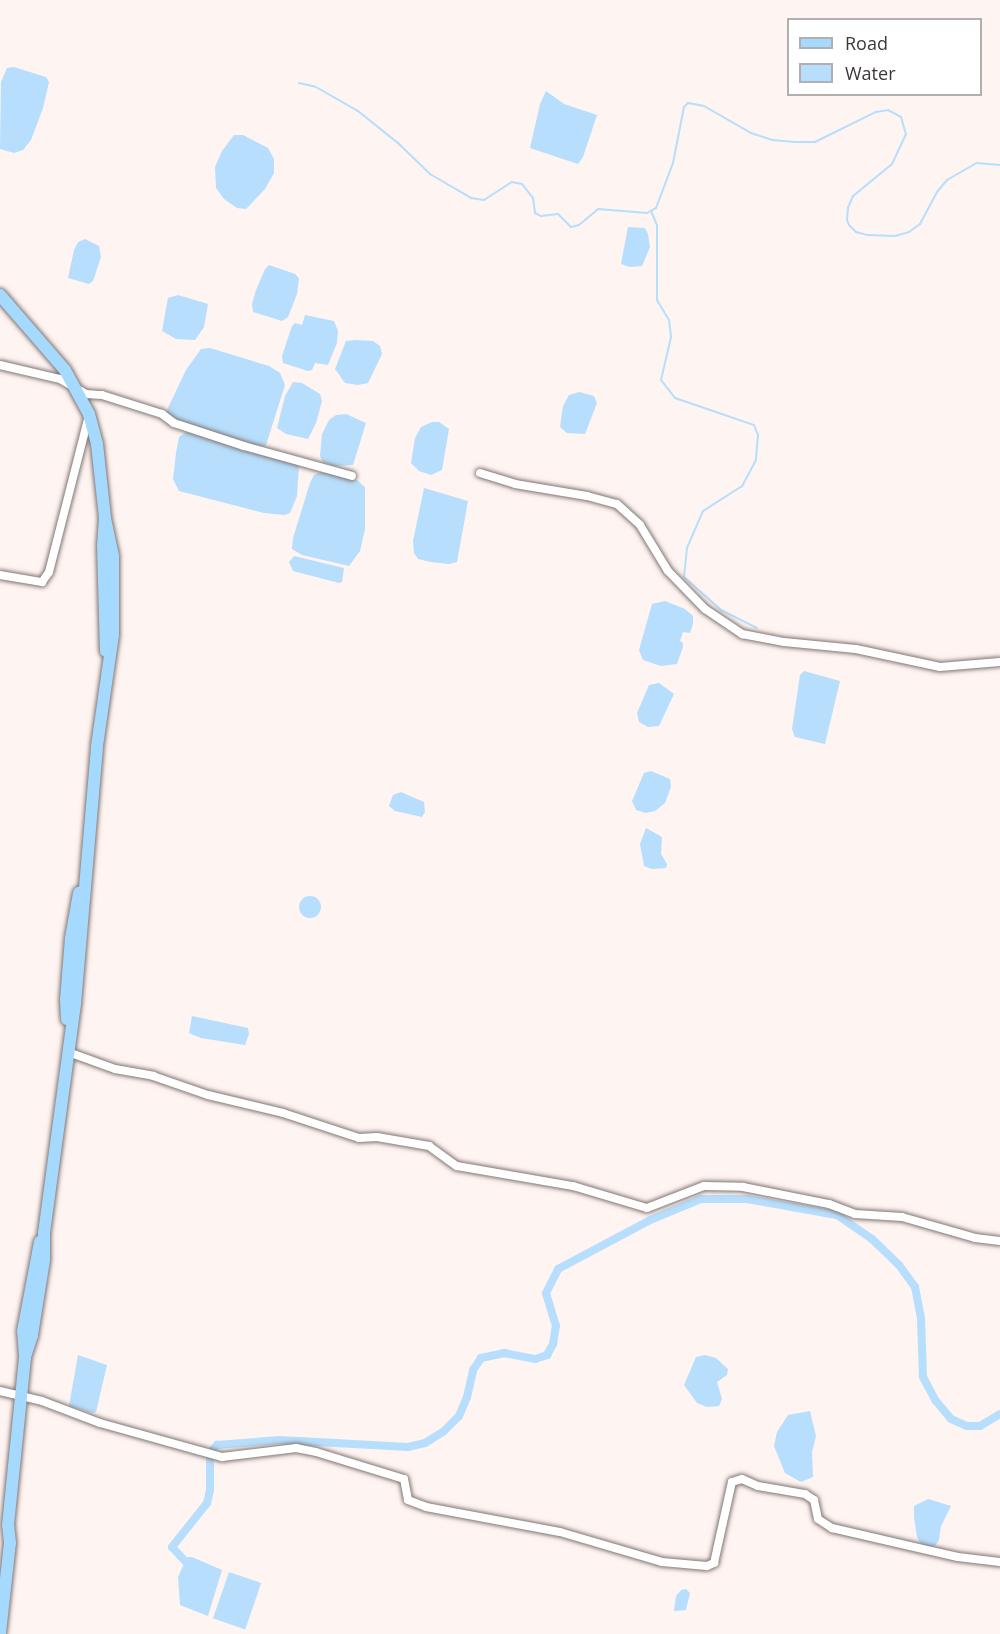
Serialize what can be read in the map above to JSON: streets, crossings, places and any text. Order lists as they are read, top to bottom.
{
  "legend": ["Road", "Water"]
}
